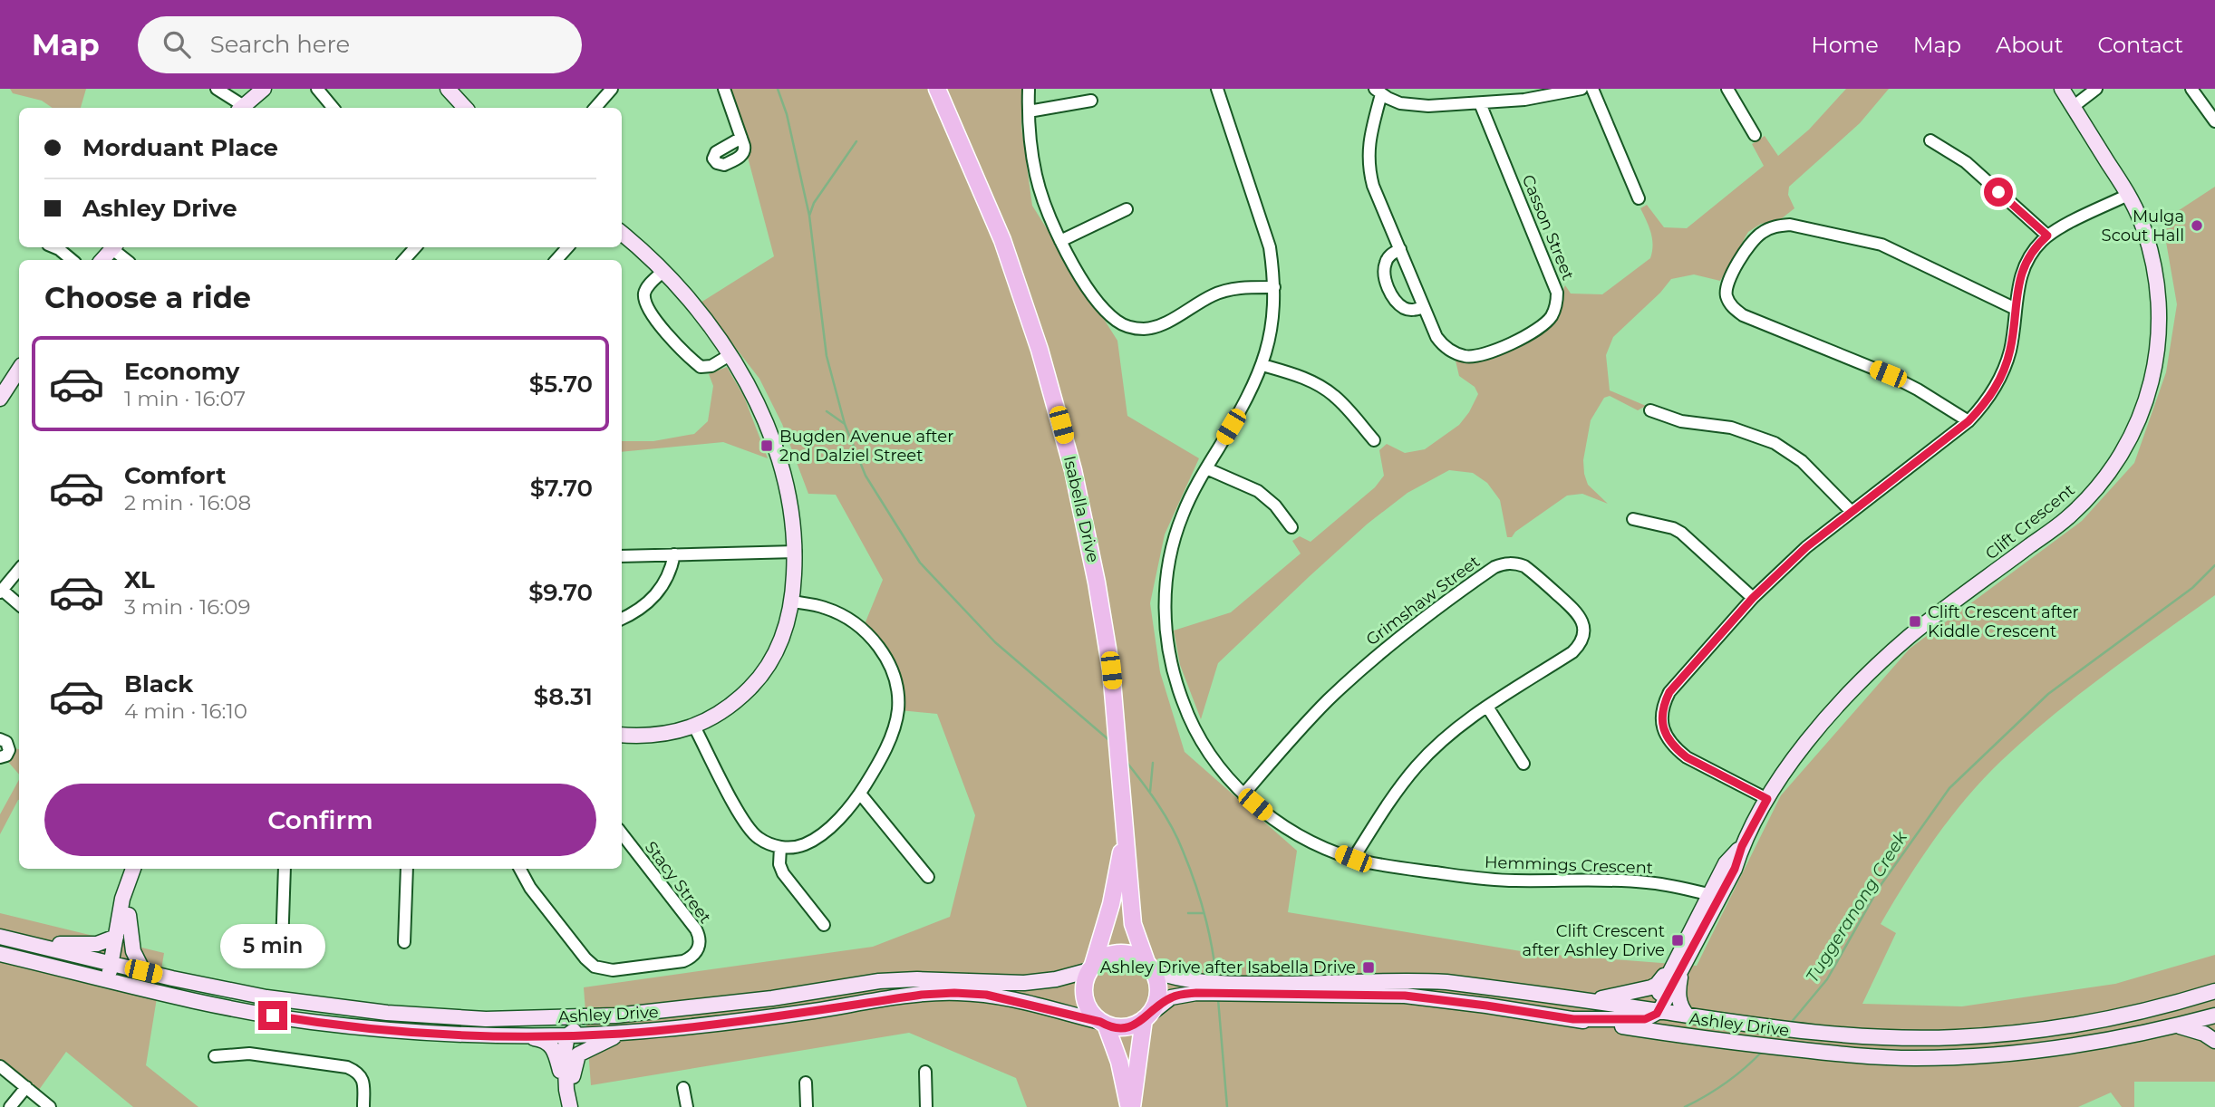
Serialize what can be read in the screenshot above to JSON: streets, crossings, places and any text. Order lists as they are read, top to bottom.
{
  "streets": {
    "main road": ["Isabella Drive", "Clift Crescent", "Ashley Drive"],
    "street": [
      "Casson Street",
      "Grimshaw Street",
      "Hemmings Crescent",
      "Stacy Street"
    ]
  },
  "crossings": [
    ["Isabella Drive", "Ashley Drive"],
    ["Clift Crescent", "Hemmings Crescent"],
    ["Clift Crescent", "Ashley Drive"],
    ["Grimshaw Street", "Hemmings Crescent"]
  ],
  "water": ["Tuggeranong Creek"],
  "places": {
    "other": ["Mulga Scout Hall"],
    "transit": [
      "Bugden Avenue after 2nd Dalziel Street",
      "Clift Crescent after Kiddle Crescent",
      "Clift Crescent after Ashley Drive",
      "Ashley Drive after Isabella Drive"
    ]
  },
  "page": {
    "header": "Map",
    "search": "Search here",
    "nav": [
      "Home",
      "Map",
      "About",
      "Contact"
    ],
    "banner": ["Morduant Place", "Ashley Drive"],
    "heading": "Choose a ride",
    "list": [
      {
        "name": "Economy",
        "note": "1 min · 16:07",
        "value": "$5.70"
      },
      {
        "name": "Comfort",
        "note": "2 min · 16:08",
        "value": "$7.70"
      },
      {
        "name": "XL",
        "note": "3 min · 16:09",
        "value": "$9.70"
      },
      {
        "name": "Black",
        "note": "4 min · 16:10",
        "value": "$8.31"
      }
    ],
    "buttons": "Confirm",
    "bubble": "5 min"
  }
}
